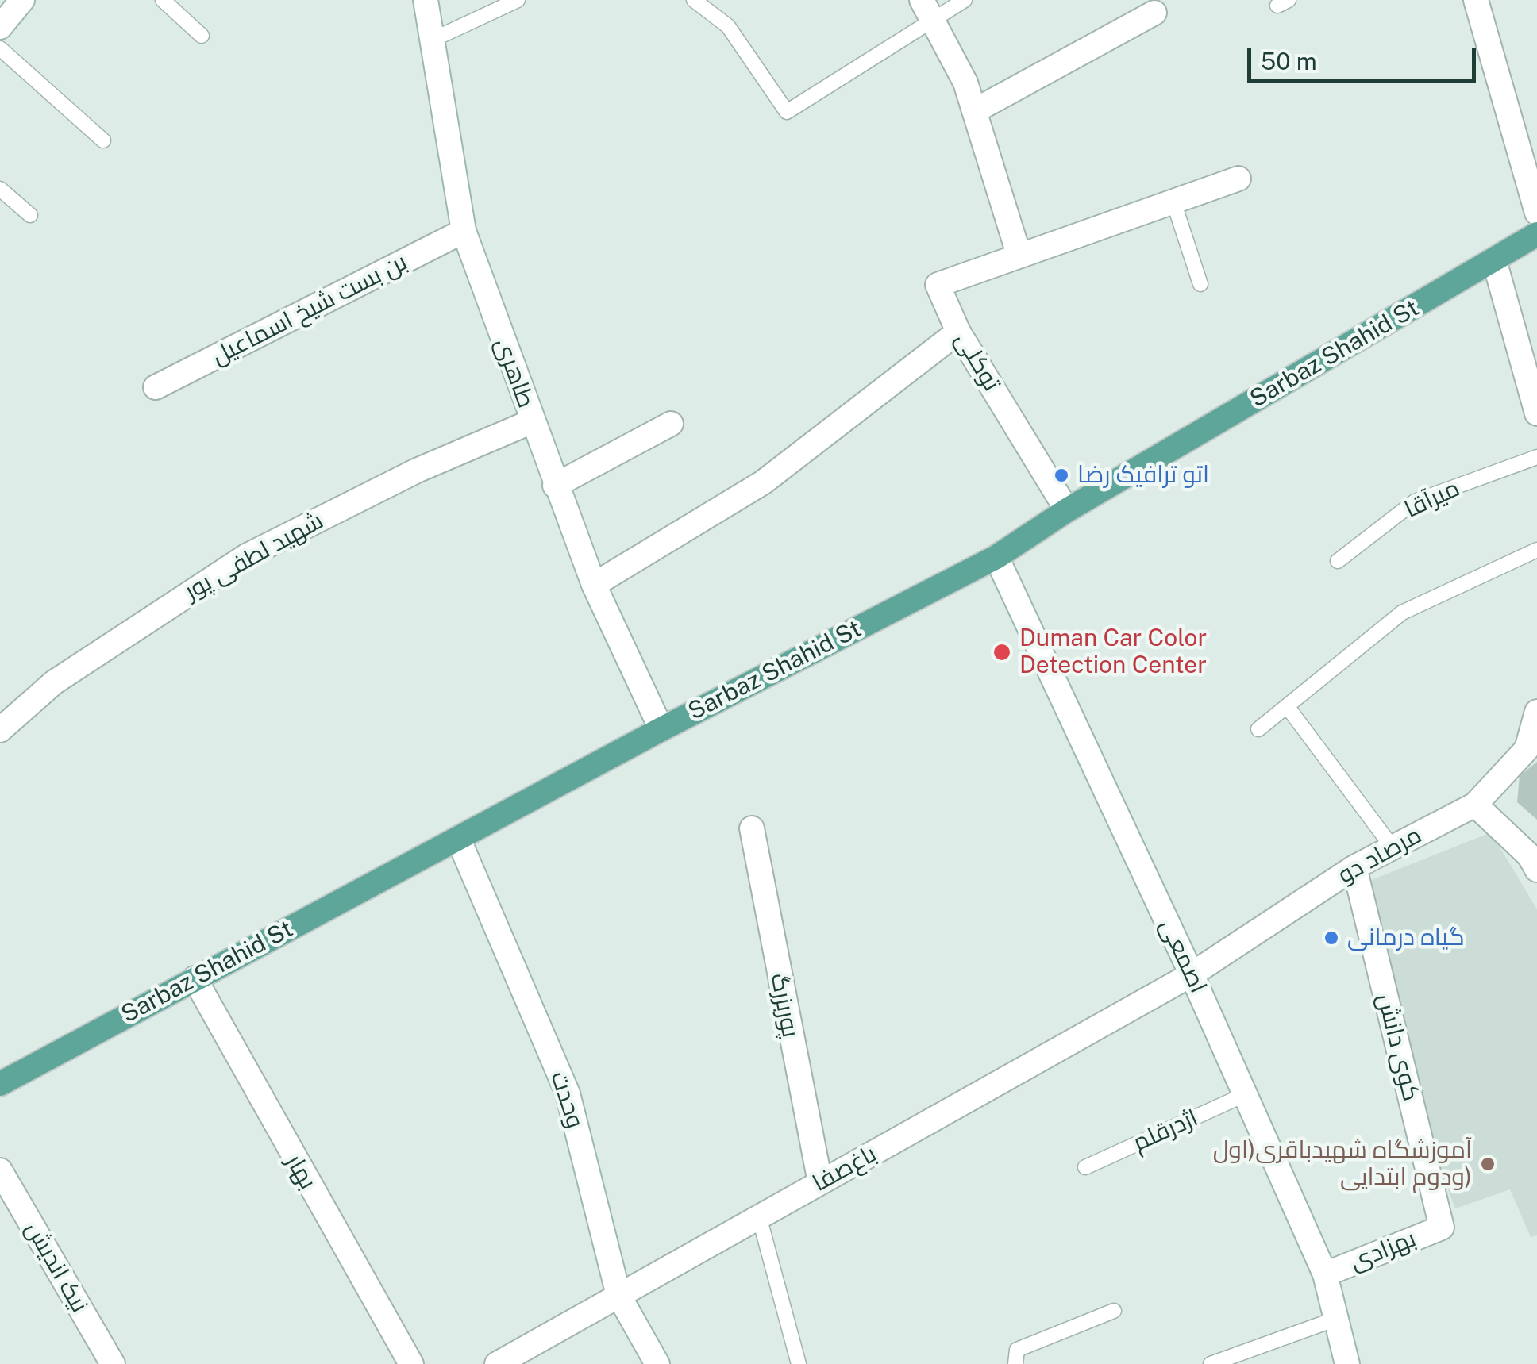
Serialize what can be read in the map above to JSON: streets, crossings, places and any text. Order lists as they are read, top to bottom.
{
  "streets": {
    "main road": ["Sarbaz Shahid St"],
    "street": [
      "بن بست شیخ اسماعیل",
      "توکلی",
      "طاهری",
      "شهید لطفی پور",
      "مرصاد دو",
      "اصمعی",
      "پوربزرگ",
      "کوی دانش",
      "وحدت",
      "باغ‌صفا",
      "بهار",
      "بهزادی",
      "نیک اندیش"
    ],
    "lane": ["میرآقا", "اژدرقلم"]
  },
  "crossings": [
    ["بن بست شیخ اسماعیل", "طاهری"],
    ["Sarbaz Shahid St", "توکلی"],
    ["Sarbaz Shahid St", "طاهری"],
    ["Sarbaz Shahid St", "اصمعی"],
    ["Sarbaz Shahid St", "وحدت"],
    ["Sarbaz Shahid St", "بهار"],
    ["طاهری", "شهید لطفی پور"],
    ["مرصاد دو", "اصمعی"],
    ["مرصاد دو", "کوی دانش"],
    ["مرصاد دو", "باغ‌صفا"],
    ["اصمعی", "اژدرقلم"],
    ["اصمعی", "باغ‌صفا"],
    ["اصمعی", "بهزادی"],
    ["پوربزرگ", "باغ‌صفا"],
    ["کوی دانش", "بهزادی"],
    ["وحدت", "باغ‌صفا"]
  ],
  "places": [
    "اتو ترافیک رضا",
    "Duman Car Color Detection Center",
    "گیاه درمانی",
    "آموزشگاه شهیدباقری(اول ودوم ابتدایی)"
  ],
  "scale_bar": "50 m"
}
